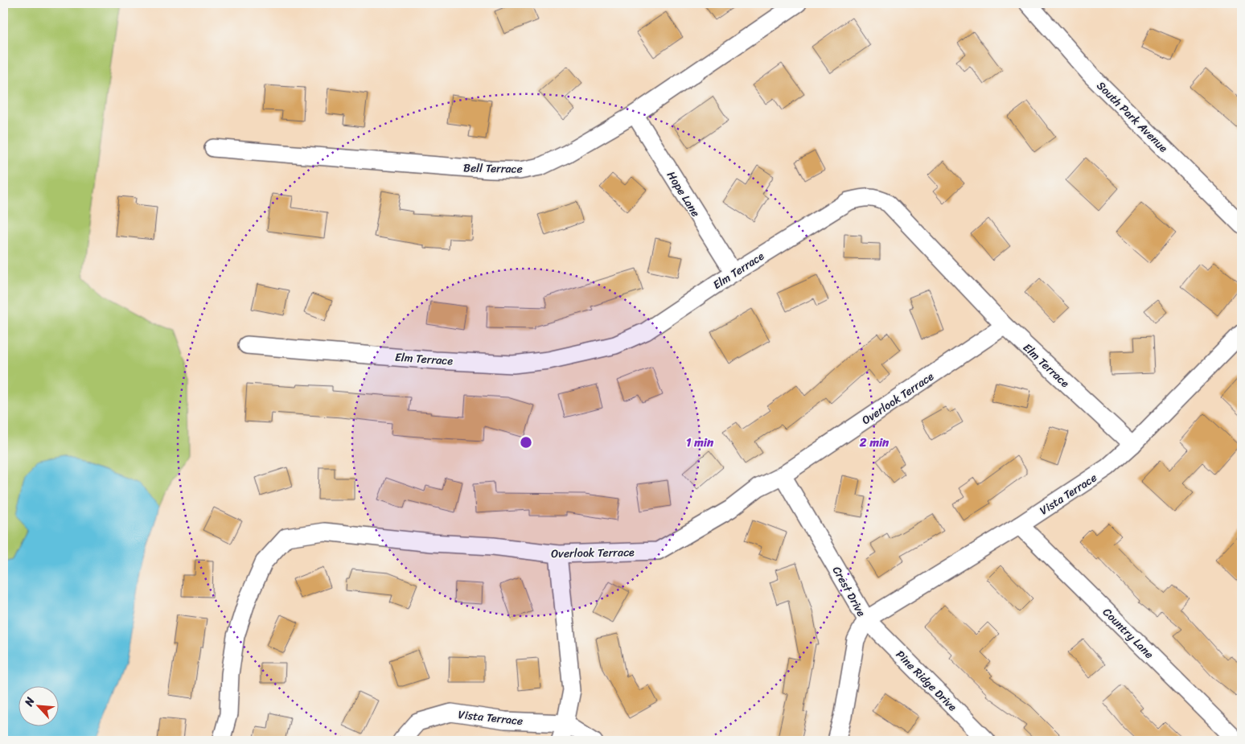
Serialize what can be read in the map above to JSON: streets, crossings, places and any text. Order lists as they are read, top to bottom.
{
  "streets": {
    "street": [
      "South Park Avenue",
      "Bell Terrace",
      "Hope Lane",
      "Elm Terrace",
      "Overlook Terrace",
      "Vista Terrace",
      "Crest Drive",
      "Country Lane",
      "Pine Ridge Drive"
    ]
  },
  "crossings": [
    ["Bell Terrace", "Hope Lane"],
    ["Hope Lane", "Elm Terrace"],
    ["Elm Terrace", "Overlook Terrace"],
    ["Elm Terrace", "Vista Terrace"],
    ["Overlook Terrace", "Crest Drive"],
    ["Vista Terrace", "Crest Drive"],
    ["Vista Terrace", "Country Lane"],
    ["Vista Terrace", "Pine Ridge Drive"],
    ["Crest Drive", "Pine Ridge Drive"]
  ],
  "north": "top left",
  "rings": ["1 min", "2 min"]
}
